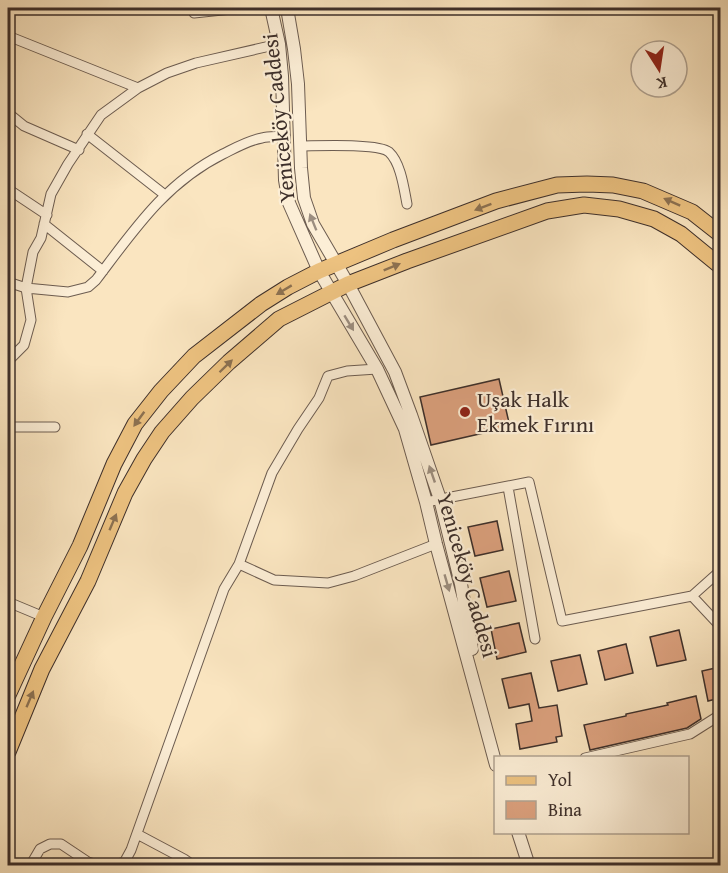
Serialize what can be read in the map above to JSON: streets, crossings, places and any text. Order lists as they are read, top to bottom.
{
  "streets": {
    "street": ["Yeniceköy Caddesi"]
  },
  "places": ["Uşak Halk Ekmek Fırını"],
  "legend": ["Yol", "Bina"],
  "north": "bottom"
}
